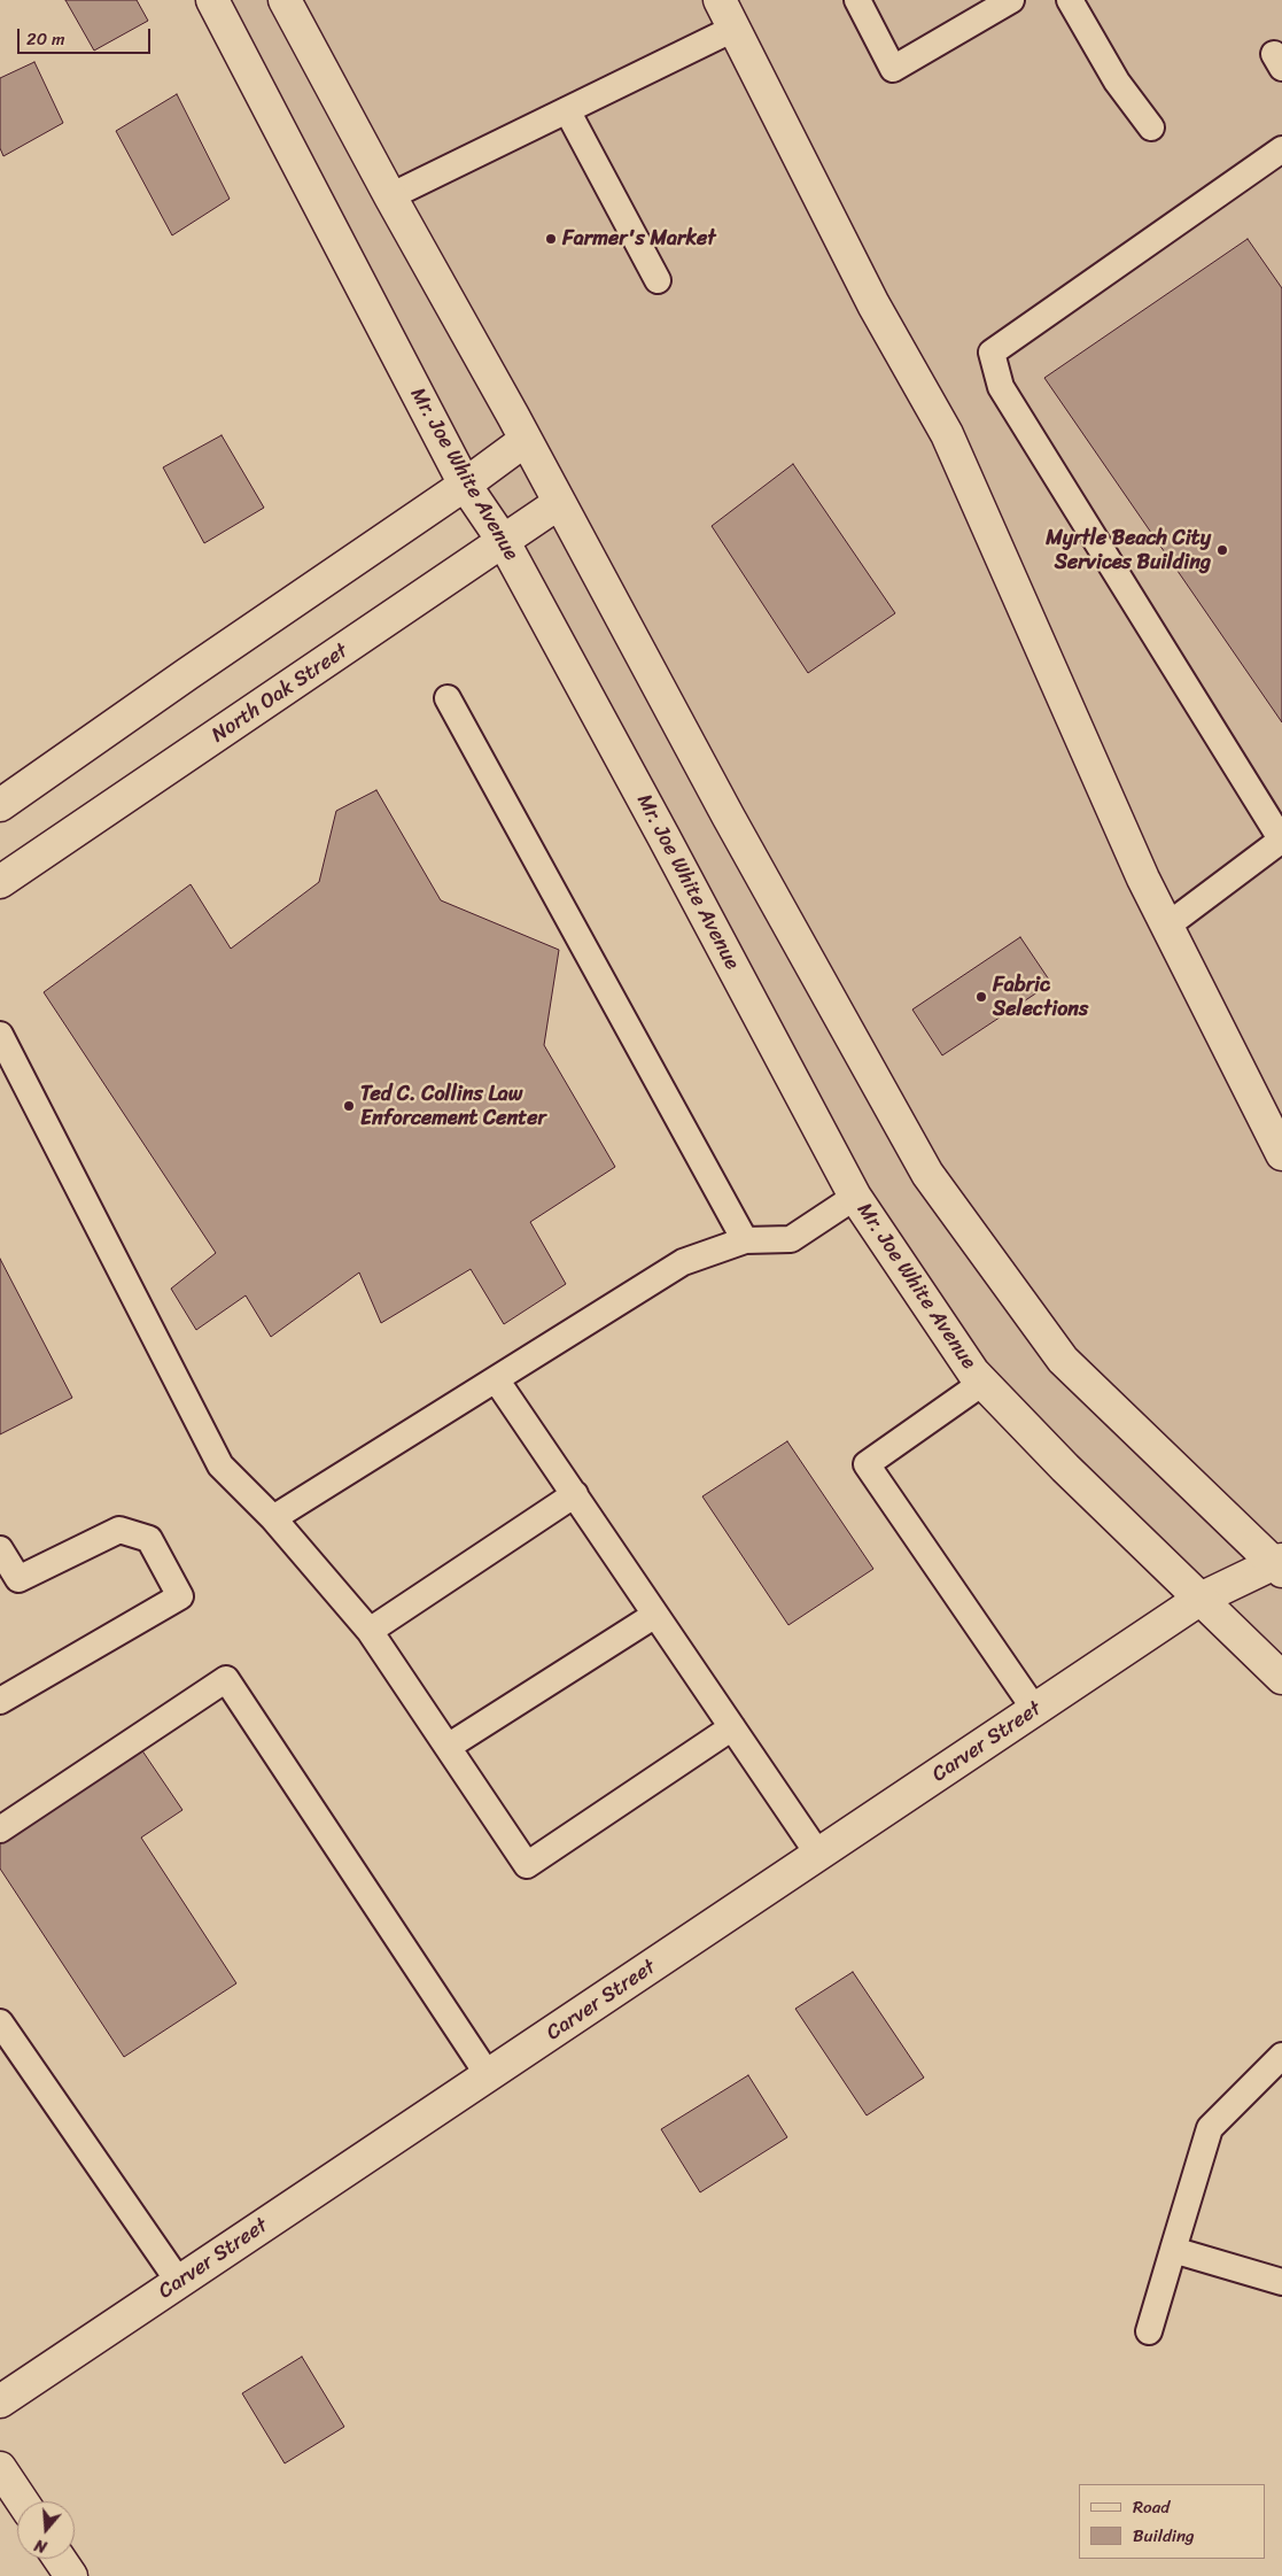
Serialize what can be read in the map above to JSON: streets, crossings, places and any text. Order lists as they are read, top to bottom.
{
  "streets": {
    "main road": ["Mr. Joe White Avenue", "North Oak Street", "Carver Street"]
  },
  "crossings": [
    ["Mr. Joe White Avenue", "North Oak Street"],
    ["Mr. Joe White Avenue", "Carver Street"]
  ],
  "places": [
    "Farmer's Market",
    "Myrtle Beach City Services Building",
    "Fabric Selections",
    "Ted C. Collins Law Enforcement Center"
  ],
  "legend": ["Road", "Building"],
  "scale_bar": "20 m",
  "north": "bottom"
}
